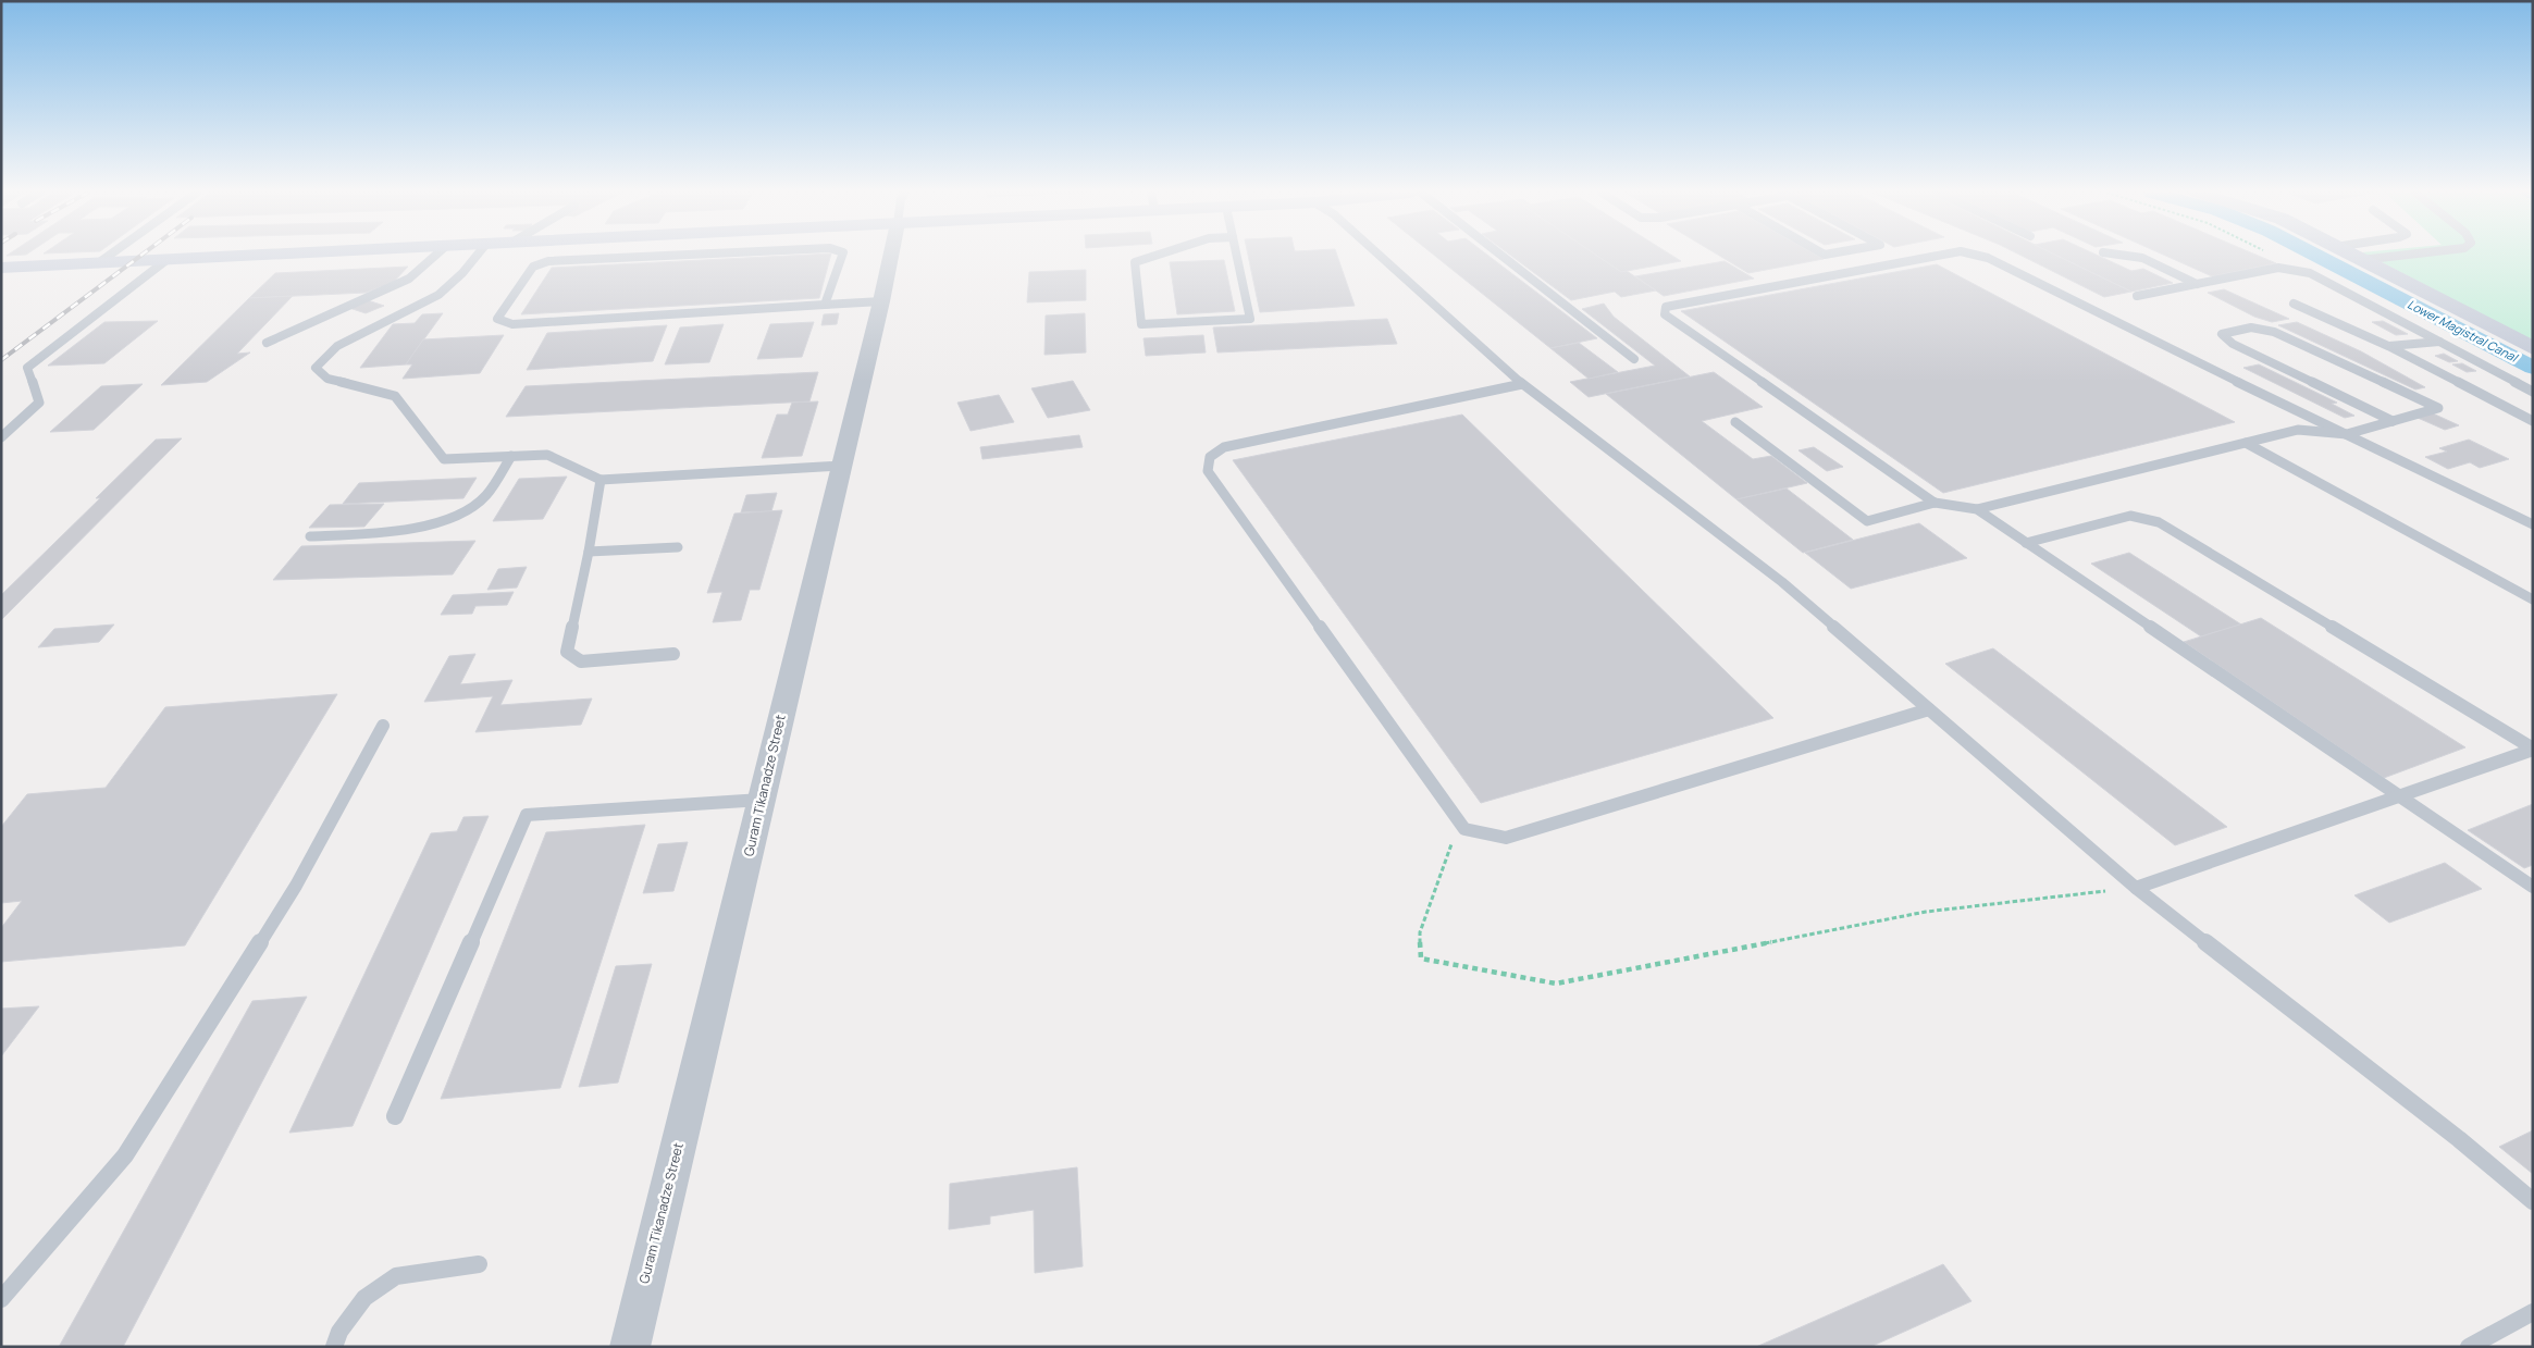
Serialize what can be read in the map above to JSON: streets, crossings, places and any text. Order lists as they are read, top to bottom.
{
  "streets": {
    "street": ["Guram Tikanadze Street"]
  },
  "water": ["Lower Magistral Canal"]
}
